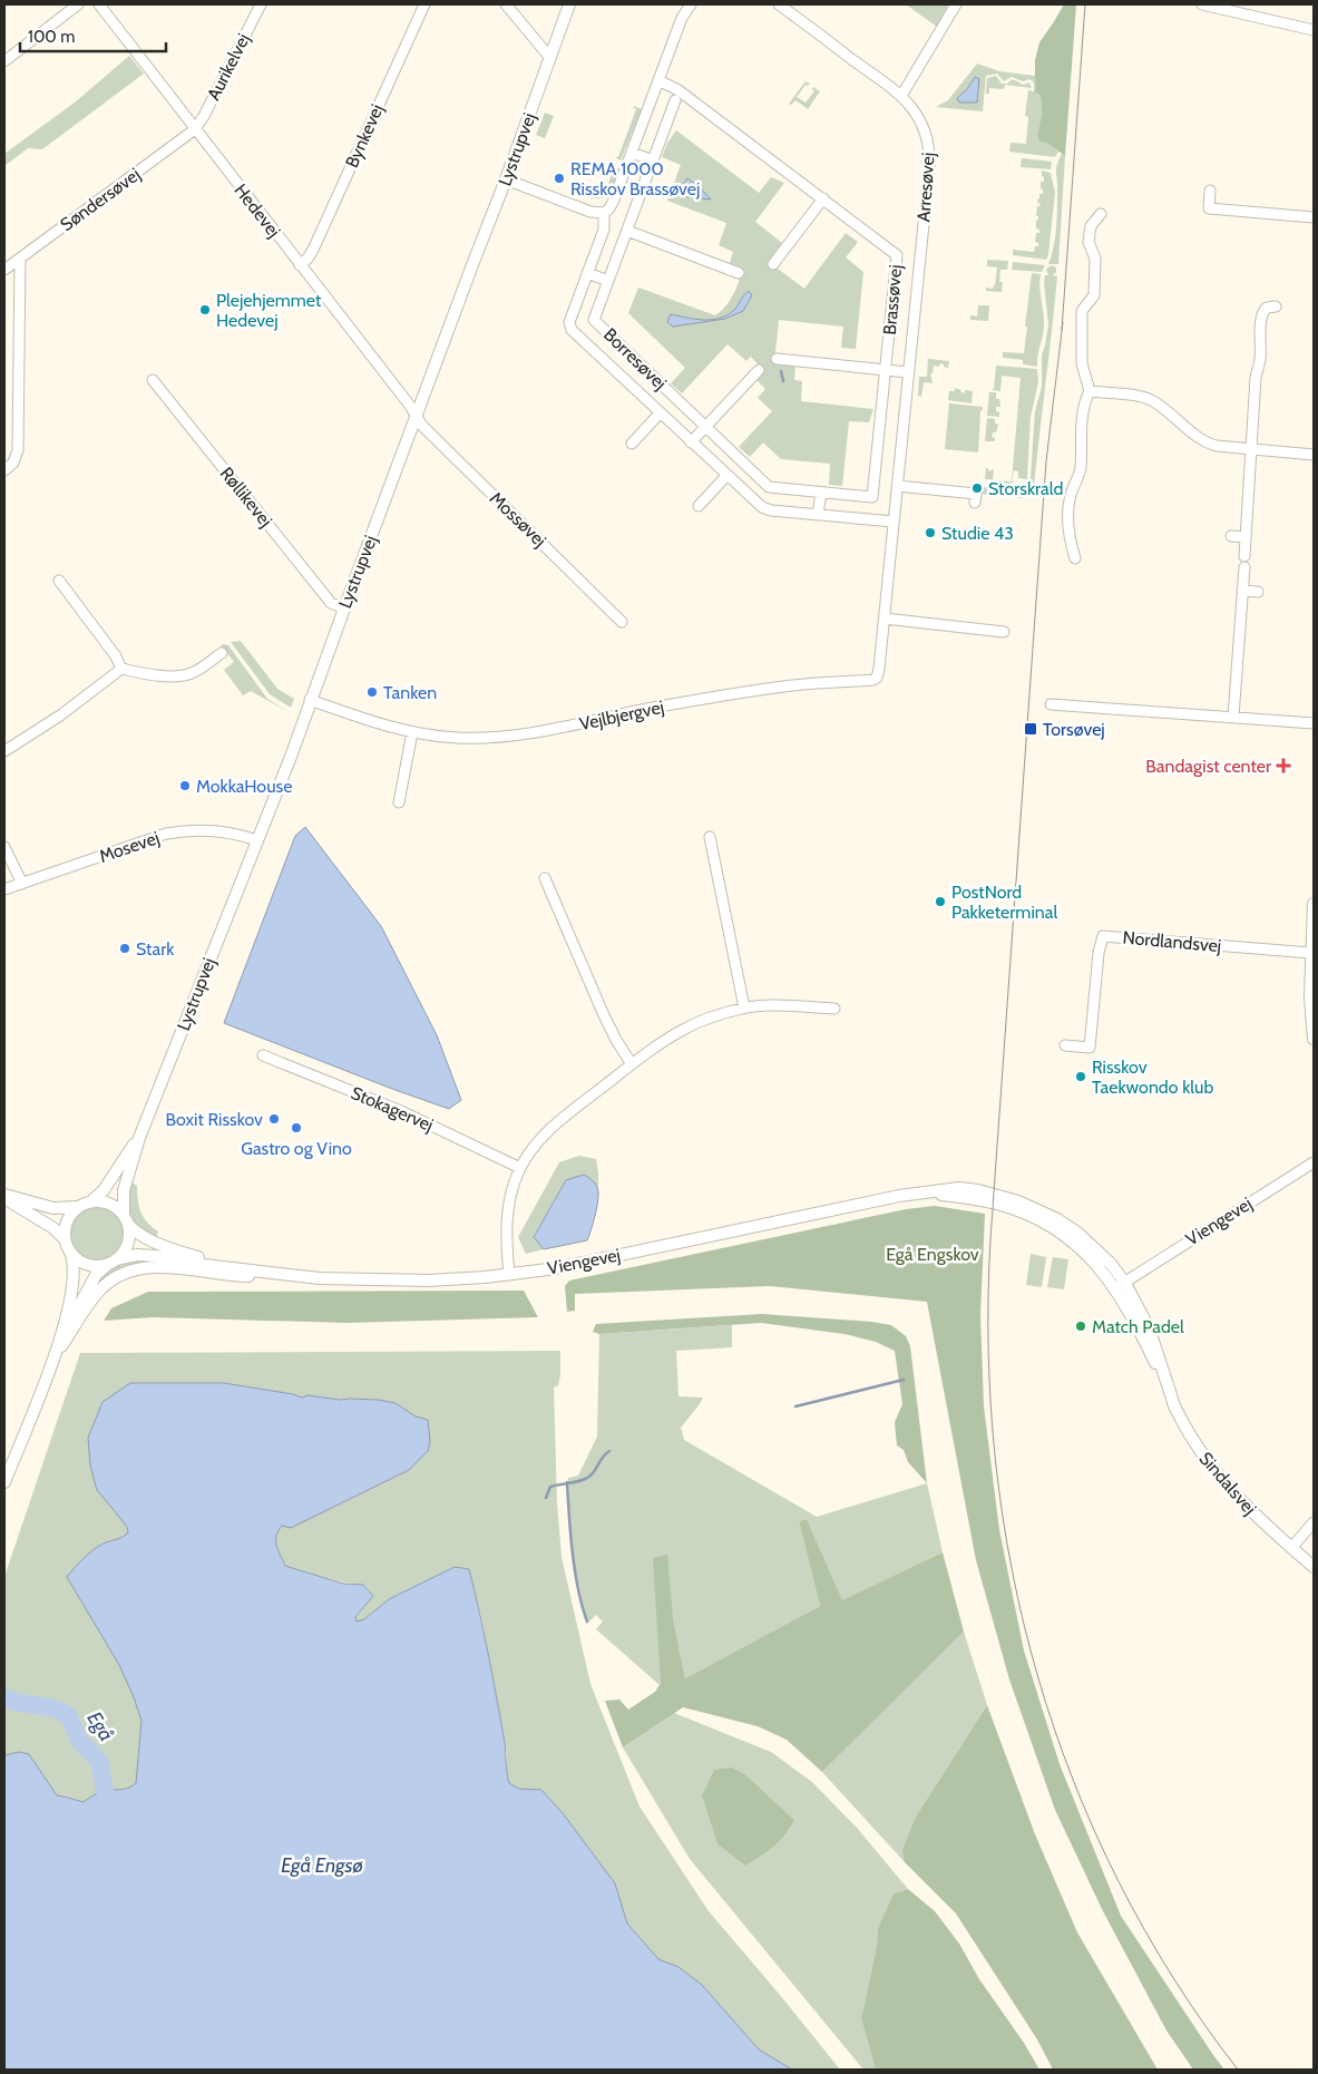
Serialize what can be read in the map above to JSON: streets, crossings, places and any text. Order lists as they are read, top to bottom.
{
  "streets": {
    "street": [
      "Aurikelvej",
      "Bynkevej",
      "Lystrupvej",
      "Arresøvej",
      "Søndersøvej",
      "Hedevej",
      "Brassøvej",
      "Borresøvej",
      "Røllikevej",
      "Mossøvej",
      "Vejlbjergvej",
      "Mosevej",
      "Nordlandsvej",
      "Stokagervej",
      "Viengevej",
      "Sindalsvej"
    ]
  },
  "crossings": [
    ["Aurikelvej", "Søndersøvej"],
    ["Aurikelvej", "Hedevej"],
    ["Bynkevej", "Hedevej"],
    ["Lystrupvej", "Hedevej"],
    ["Lystrupvej", "Røllikevej"],
    ["Lystrupvej", "Mossøvej"],
    ["Lystrupvej", "Vejlbjergvej"],
    ["Lystrupvej", "Mosevej"],
    ["Lystrupvej", "Viengevej"],
    ["Arresøvej", "Borresøvej"],
    ["Arresøvej", "Vejlbjergvej"],
    ["Søndersøvej", "Hedevej"],
    ["Hedevej", "Mossøvej"],
    ["Brassøvej", "Borresøvej"],
    ["Viengevej", "Sindalsvej"]
  ],
  "water": ["Egå", "Egå Engsø"],
  "parks": ["Egå Engskov"],
  "places": {
    "other": [
      "REMA 1000 Risskov Brassøvej",
      "Plejehjemmet Hedevej",
      "Storskrald",
      "Studie 43",
      "Tanken",
      "MokkaHouse",
      "PostNord Pakketerminal",
      "Stark",
      "Risskov Taekwondo klub",
      "Boxit Risskov",
      "Gastro og Vino",
      "Match Padel"
    ],
    "transit": ["Torsøvej"],
    "health": ["Bandagist center"]
  },
  "scale_bar": "100 m"
}
